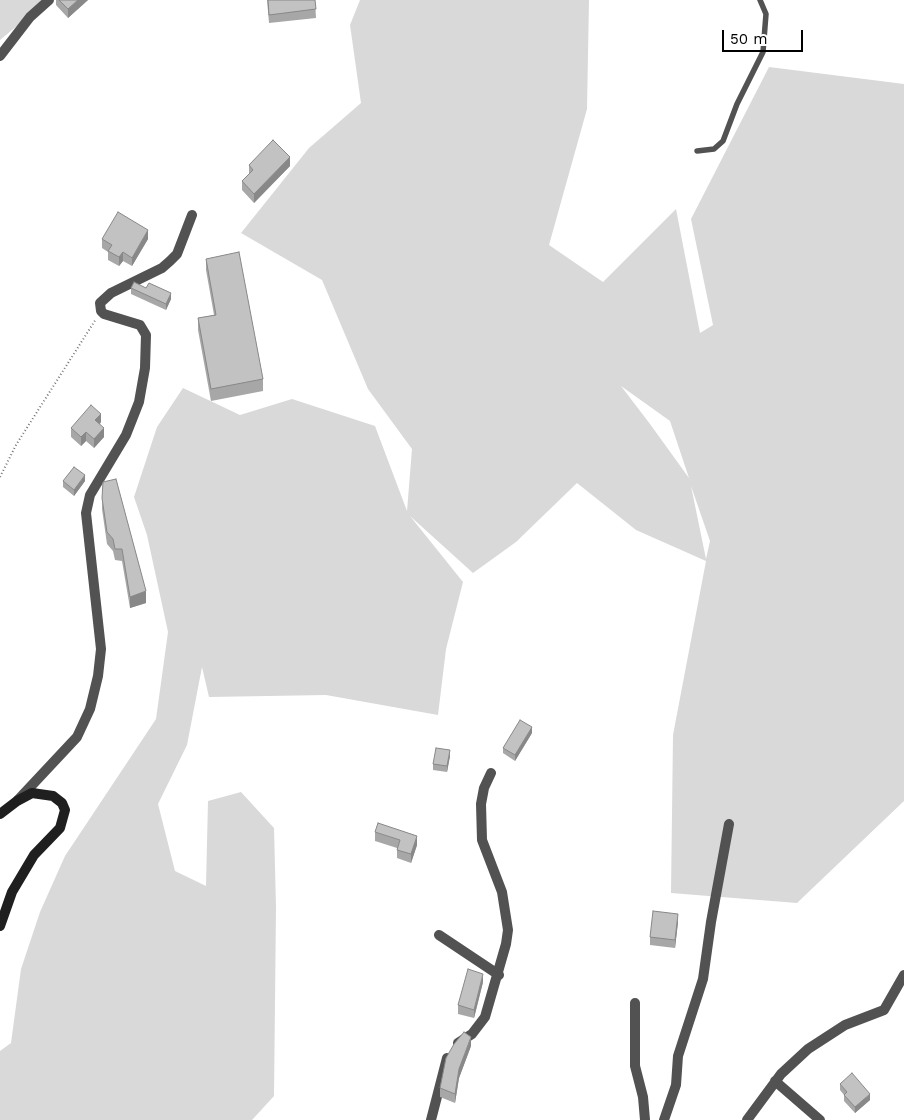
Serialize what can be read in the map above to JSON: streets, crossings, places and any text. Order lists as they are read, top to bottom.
{
  "scale_bar": "50 m"
}
